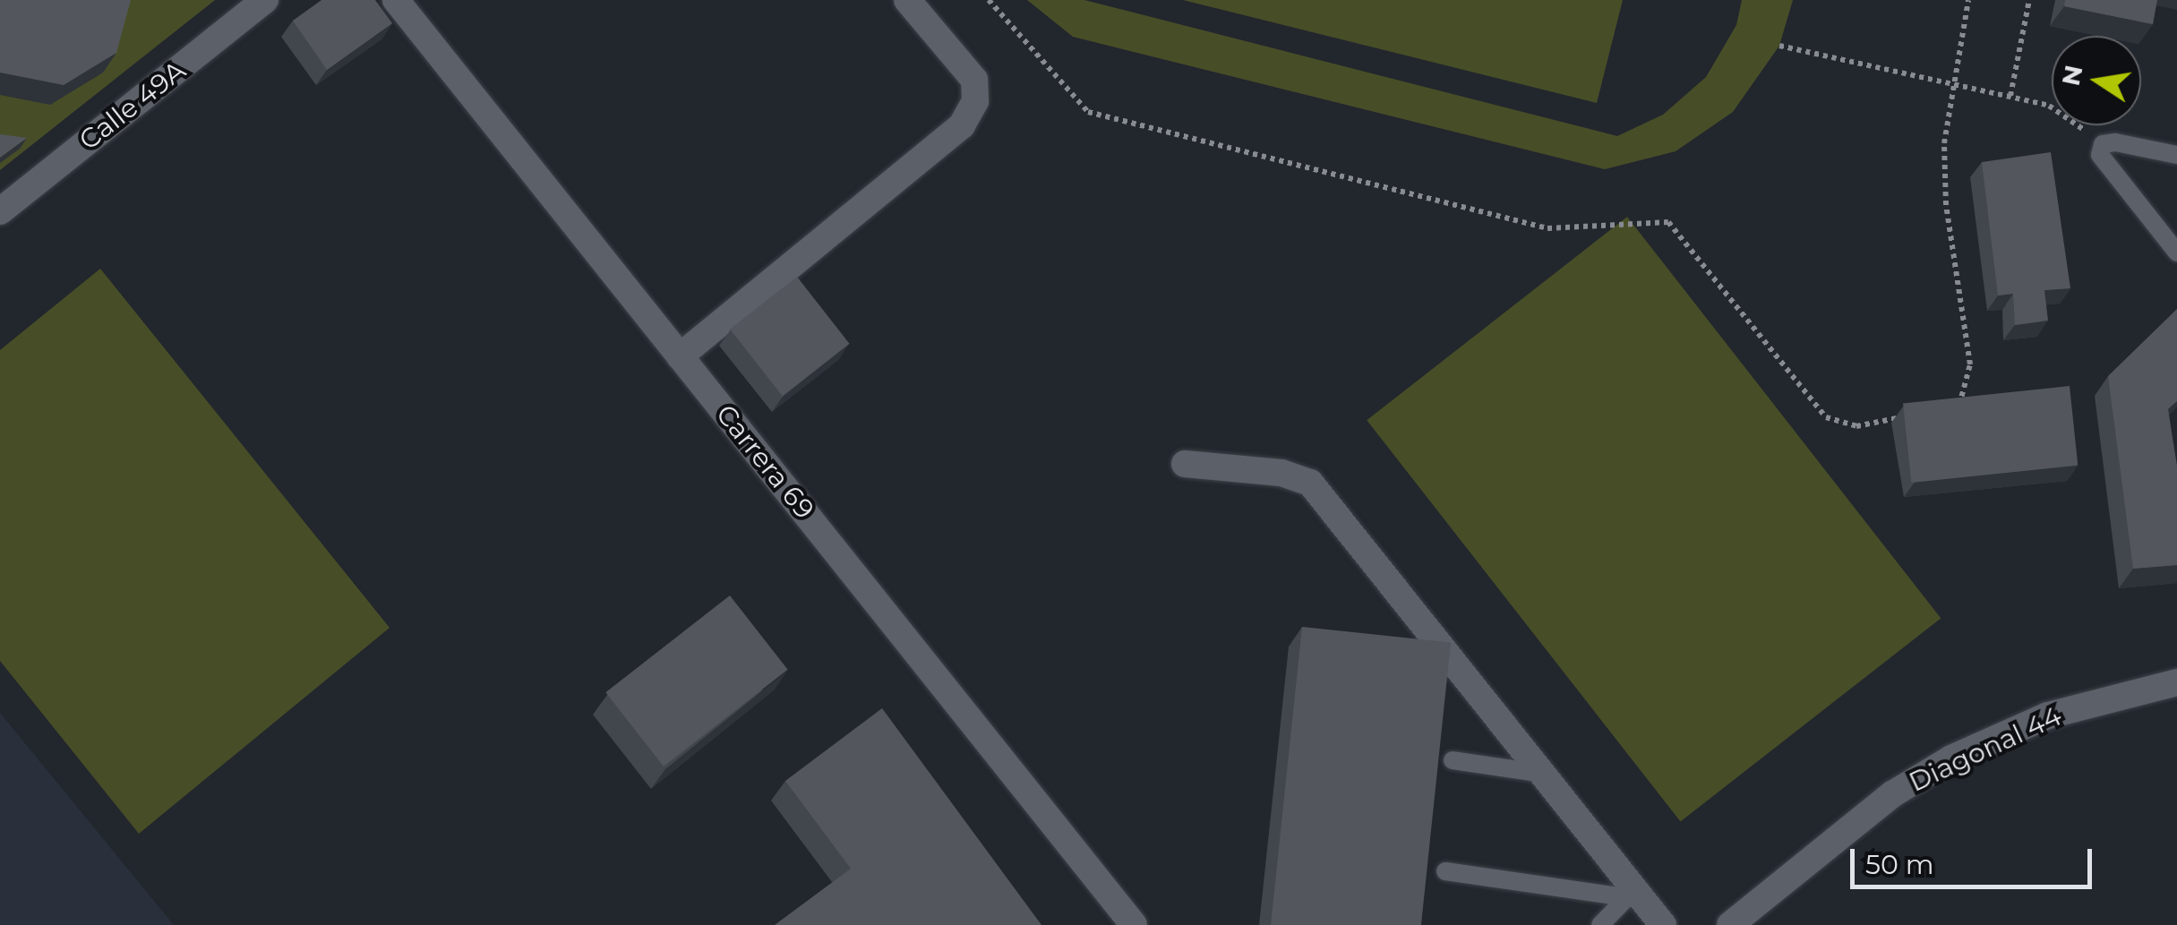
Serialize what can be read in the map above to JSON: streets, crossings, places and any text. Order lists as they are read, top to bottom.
{
  "streets": {
    "street": ["Calle 49A", "Carrera 69", "Diagonal 44"]
  },
  "scale_bar": "50 m",
  "north": "left"
}
